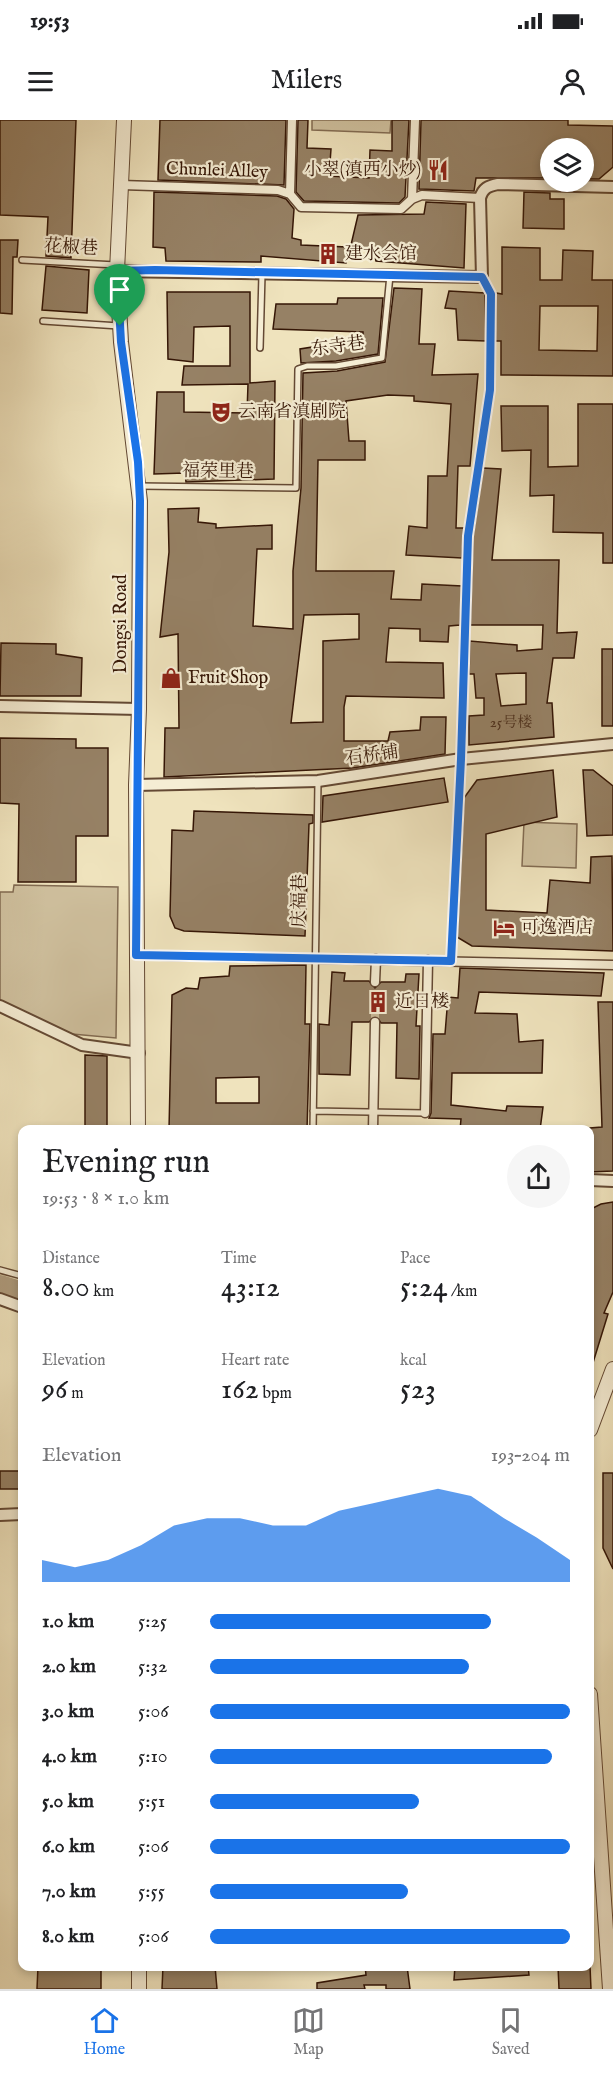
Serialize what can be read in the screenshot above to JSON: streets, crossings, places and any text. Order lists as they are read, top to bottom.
{
  "streets": {
    "street": ["Chunlei Alley", "Dongsi Road", "石桥铺"],
    "lane": [
      "花椒巷",
      "东寺巷",
      "福荣里巷",
      "庆福巷"
    ]
  },
  "crossings": [
    ["Chunlei Alley", "Dongsi Road"],
    ["花椒巷", "Dongsi Road"],
    ["东寺巷", "福荣里巷"],
    ["福荣里巷", "Dongsi Road"],
    ["Dongsi Road", "石桥铺"],
    ["石桥铺", "庆福巷"]
  ],
  "places": {
    "restaurant": ["小翠(滇西小炒)"],
    "building": ["建水会馆", "近日楼"],
    "theatre": ["云南省滇剧院"],
    "shop": ["Fruit Shop"],
    "hotel": ["可逸酒店"]
  },
  "house_numbers": ["25号楼"],
  "page": {
    "status": "19:53",
    "header": "Milers",
    "heading": ["Evening run", "19:53 · 8 × 1.0 km"],
    "stats": [
      ["Distance", "8.00 km"],
      ["Time", "43:12"],
      ["Pace", "5:24 /km"],
      ["Elevation", "96 m"],
      ["Heart rate", "162 bpm"],
      ["kcal", "523"]
    ],
    "chart": ["Elevation", "193–204 m"],
    "list": [
      {
        "name": "1.0 km",
        "note": "5:25"
      },
      {
        "name": "2.0 km",
        "note": "5:32"
      },
      {
        "name": "3.0 km",
        "note": "5:06"
      },
      {
        "name": "4.0 km",
        "note": "5:10"
      },
      {
        "name": "5.0 km",
        "note": "5:51"
      },
      {
        "name": "6.0 km",
        "note": "5:06"
      },
      {
        "name": "7.0 km",
        "note": "5:55"
      },
      {
        "name": "8.0 km",
        "note": "5:06"
      }
    ],
    "tabs": ["Home", "Map", "Saved"]
  }
}
